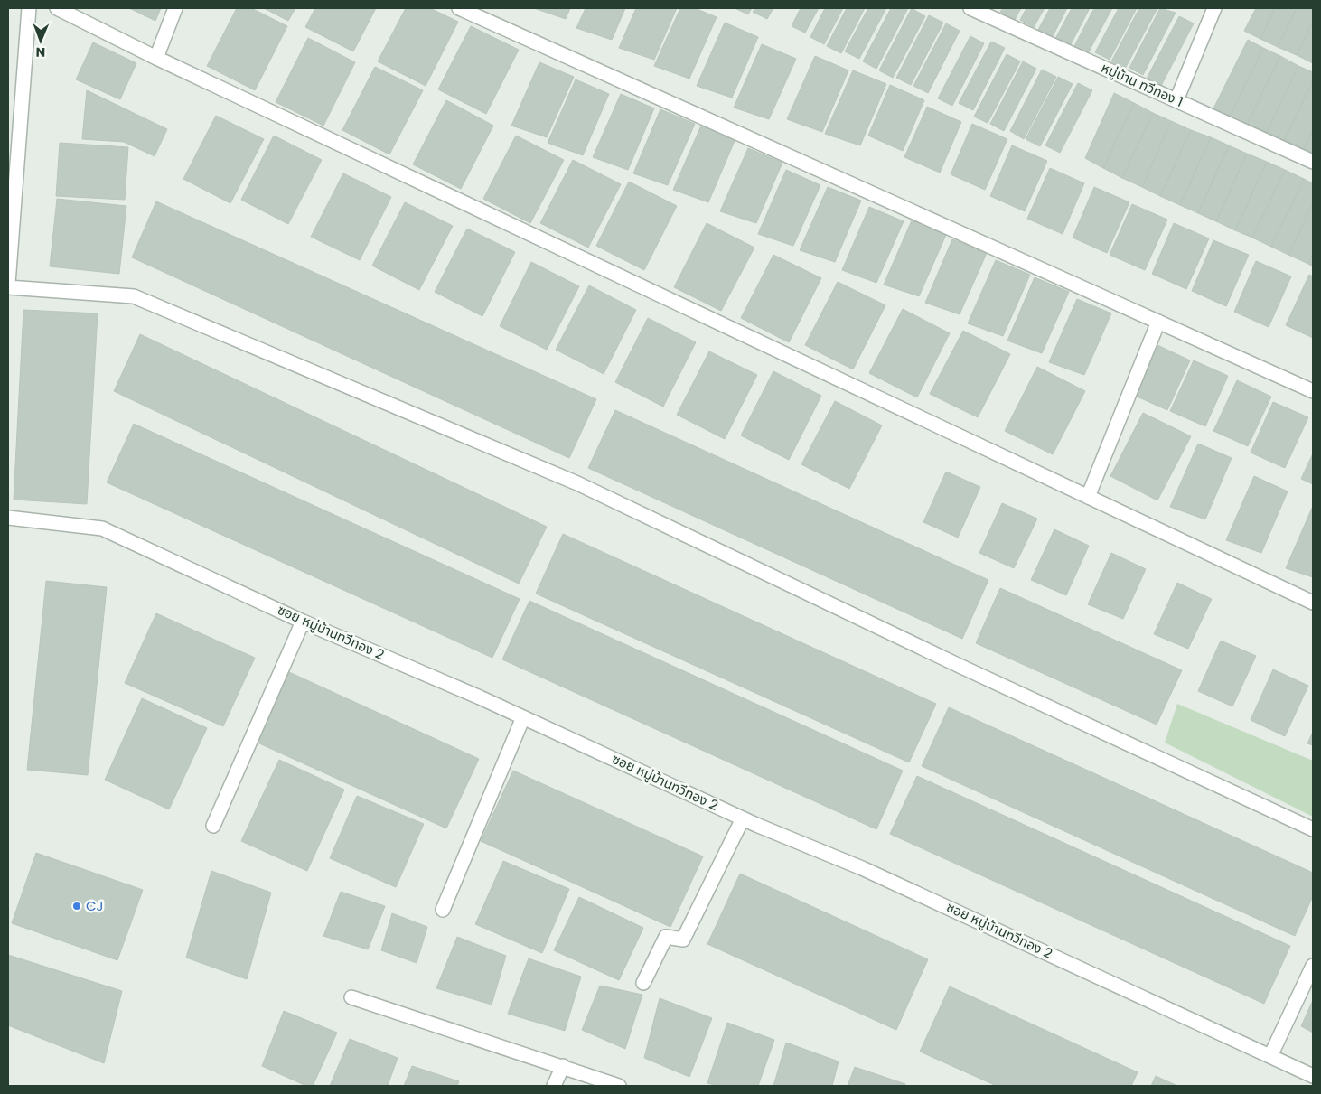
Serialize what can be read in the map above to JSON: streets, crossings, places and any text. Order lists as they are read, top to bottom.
{
  "streets": {
    "street": ["หมู่บ้าน ทวีทอง 1", "ซอย หมู่บ้านทวีทอง 2"]
  },
  "places": ["CJ"],
  "north": "bottom"
}
